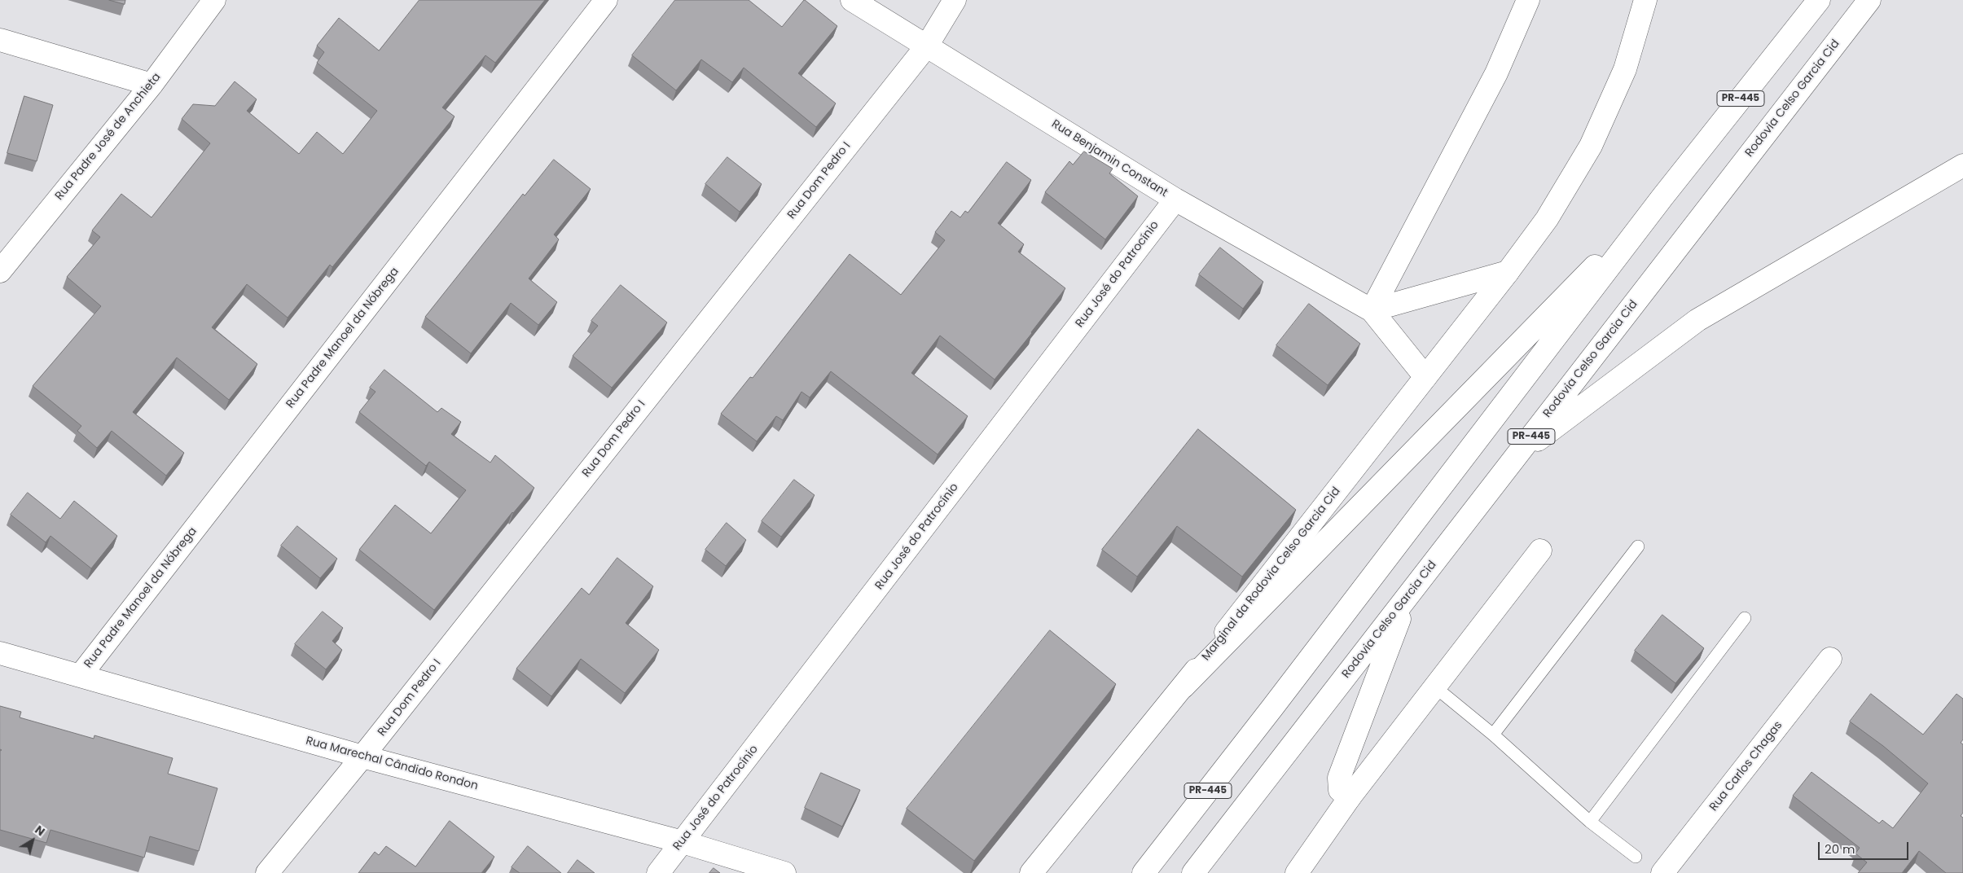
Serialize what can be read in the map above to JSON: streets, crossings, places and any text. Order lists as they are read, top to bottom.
{
  "streets": {
    "main road": [
      "PR-445",
      "Rodovia Celso Garcia Cid",
      "Rua Padre José de Anchieta",
      "Rua Benjamin Constant",
      "Rua Dom Pedro I",
      "Rua José do Patrocínio",
      "Rua Padre Manoel da Nóbrega",
      "Marginal da Rodovia Celso Garcia Cid",
      "Rua Marechal Cândido Rondon",
      "Rua Carlos Chagas"
    ]
  },
  "crossings": [
    ["Rua Benjamin Constant", "Rua Dom Pedro I"],
    ["Rua Benjamin Constant", "Rua José do Patrocínio"],
    ["Rua Benjamin Constant", "Marginal da Rodovia Celso Garcia Cid"],
    ["Rua Dom Pedro I", "Rua Marechal Cândido Rondon"],
    ["Rua José do Patrocínio", "Rua Marechal Cândido Rondon"],
    ["Rua Padre Manoel da Nóbrega", "Rua Marechal Cândido Rondon"]
  ],
  "scale_bar": "20 m",
  "north": "top right"
}
